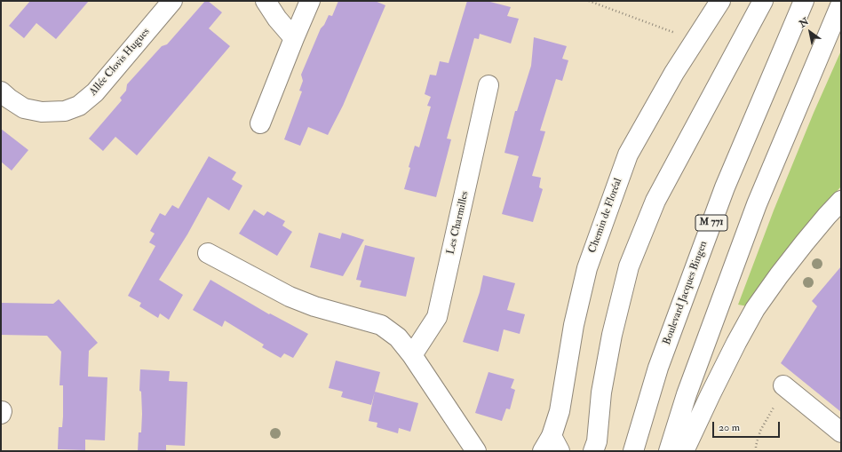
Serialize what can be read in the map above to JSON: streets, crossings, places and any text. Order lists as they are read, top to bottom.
{
  "streets": {
    "main road": [
      "Allée Clovis Hugues",
      "Chemin de Floréal",
      "Les Charmilles",
      "M 771",
      "Boulevard Jacques Bingen"
    ]
  },
  "scale_bar": "20 m",
  "north": "top left"
}
